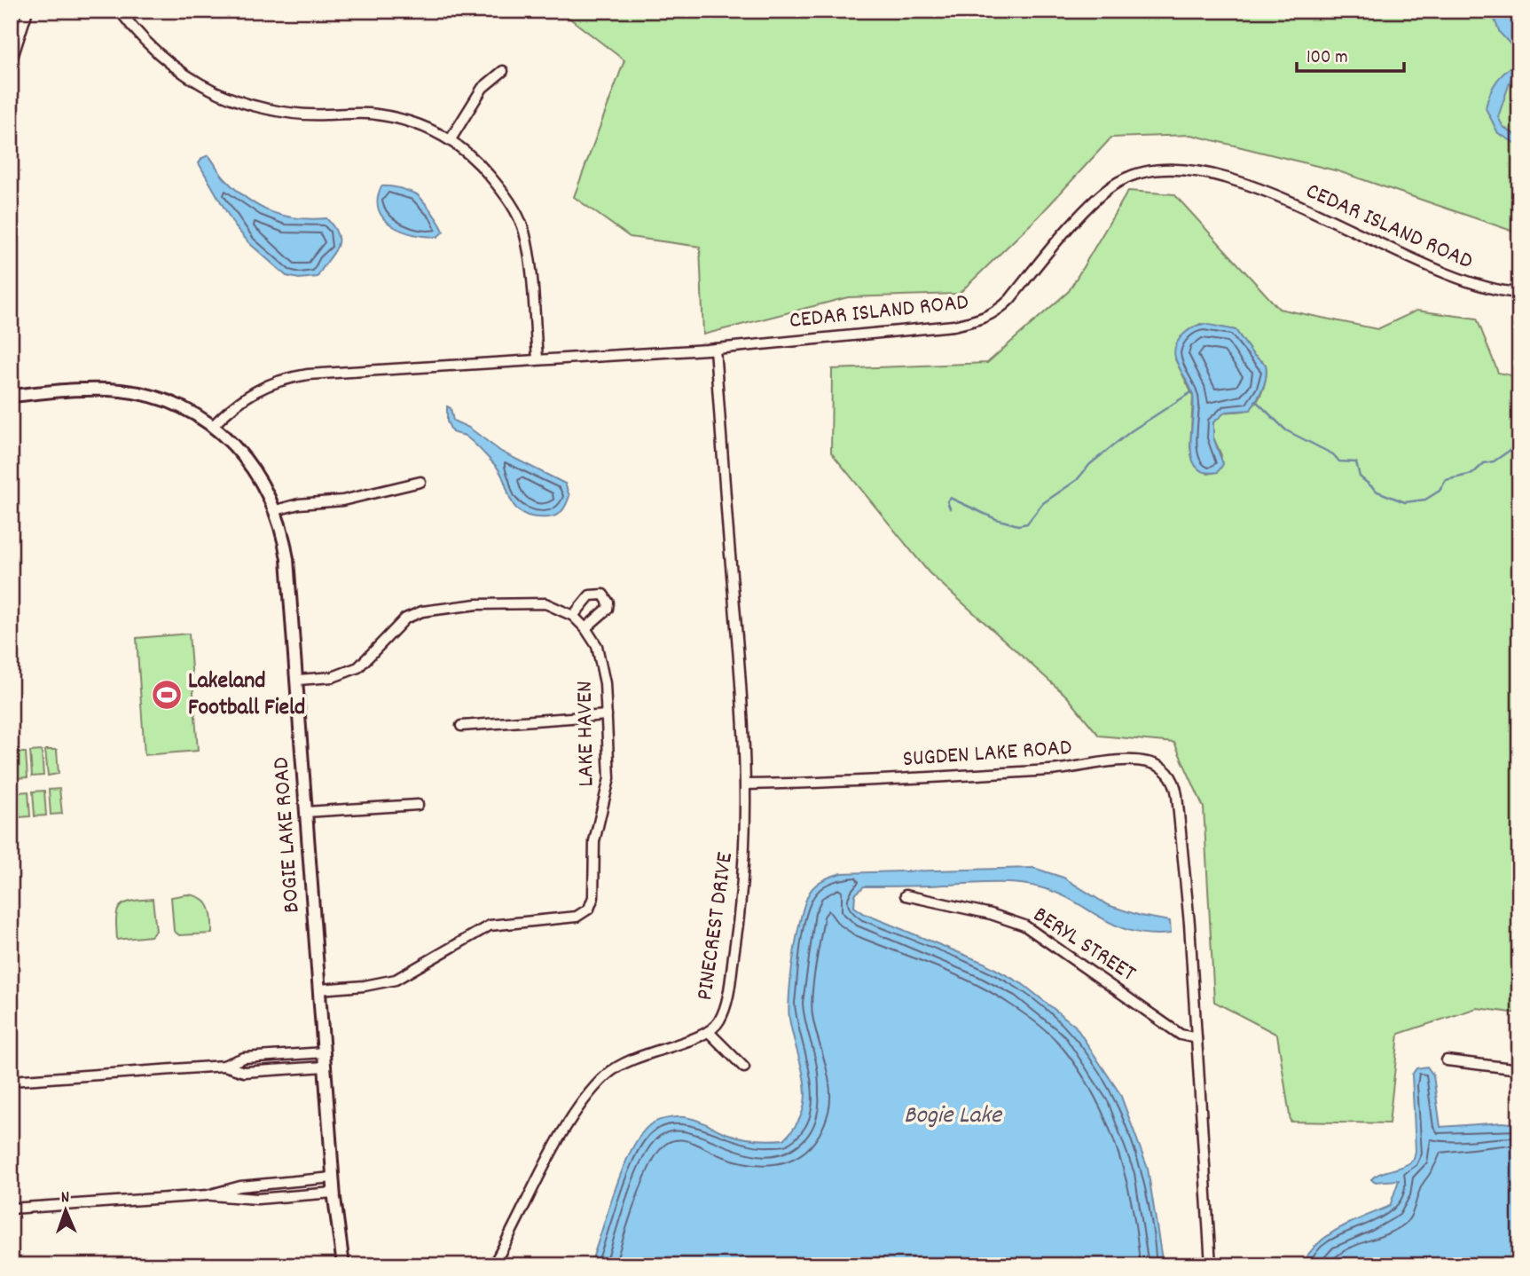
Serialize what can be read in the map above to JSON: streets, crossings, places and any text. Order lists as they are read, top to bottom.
{
  "streets": {
    "main road": ["BOGIE LAKE ROAD"],
    "street": [
      "CEDAR ISLAND ROAD",
      "LAKE HAVEN",
      "SUGDEN LAKE ROAD",
      "PINECREST DRIVE",
      "BERYL STREET"
    ]
  },
  "crossings": [
    ["CEDAR ISLAND ROAD", "BOGIE LAKE ROAD"],
    ["LAKE HAVEN", "BOGIE LAKE ROAD"],
    ["SUGDEN LAKE ROAD", "PINECREST DRIVE"],
    ["SUGDEN LAKE ROAD", "BERYL STREET"]
  ],
  "water": ["Bogie Lake"],
  "places": {
    "sports": ["Lakeland Football Field"]
  },
  "scale_bar": "100 m",
  "north": "top"
}
